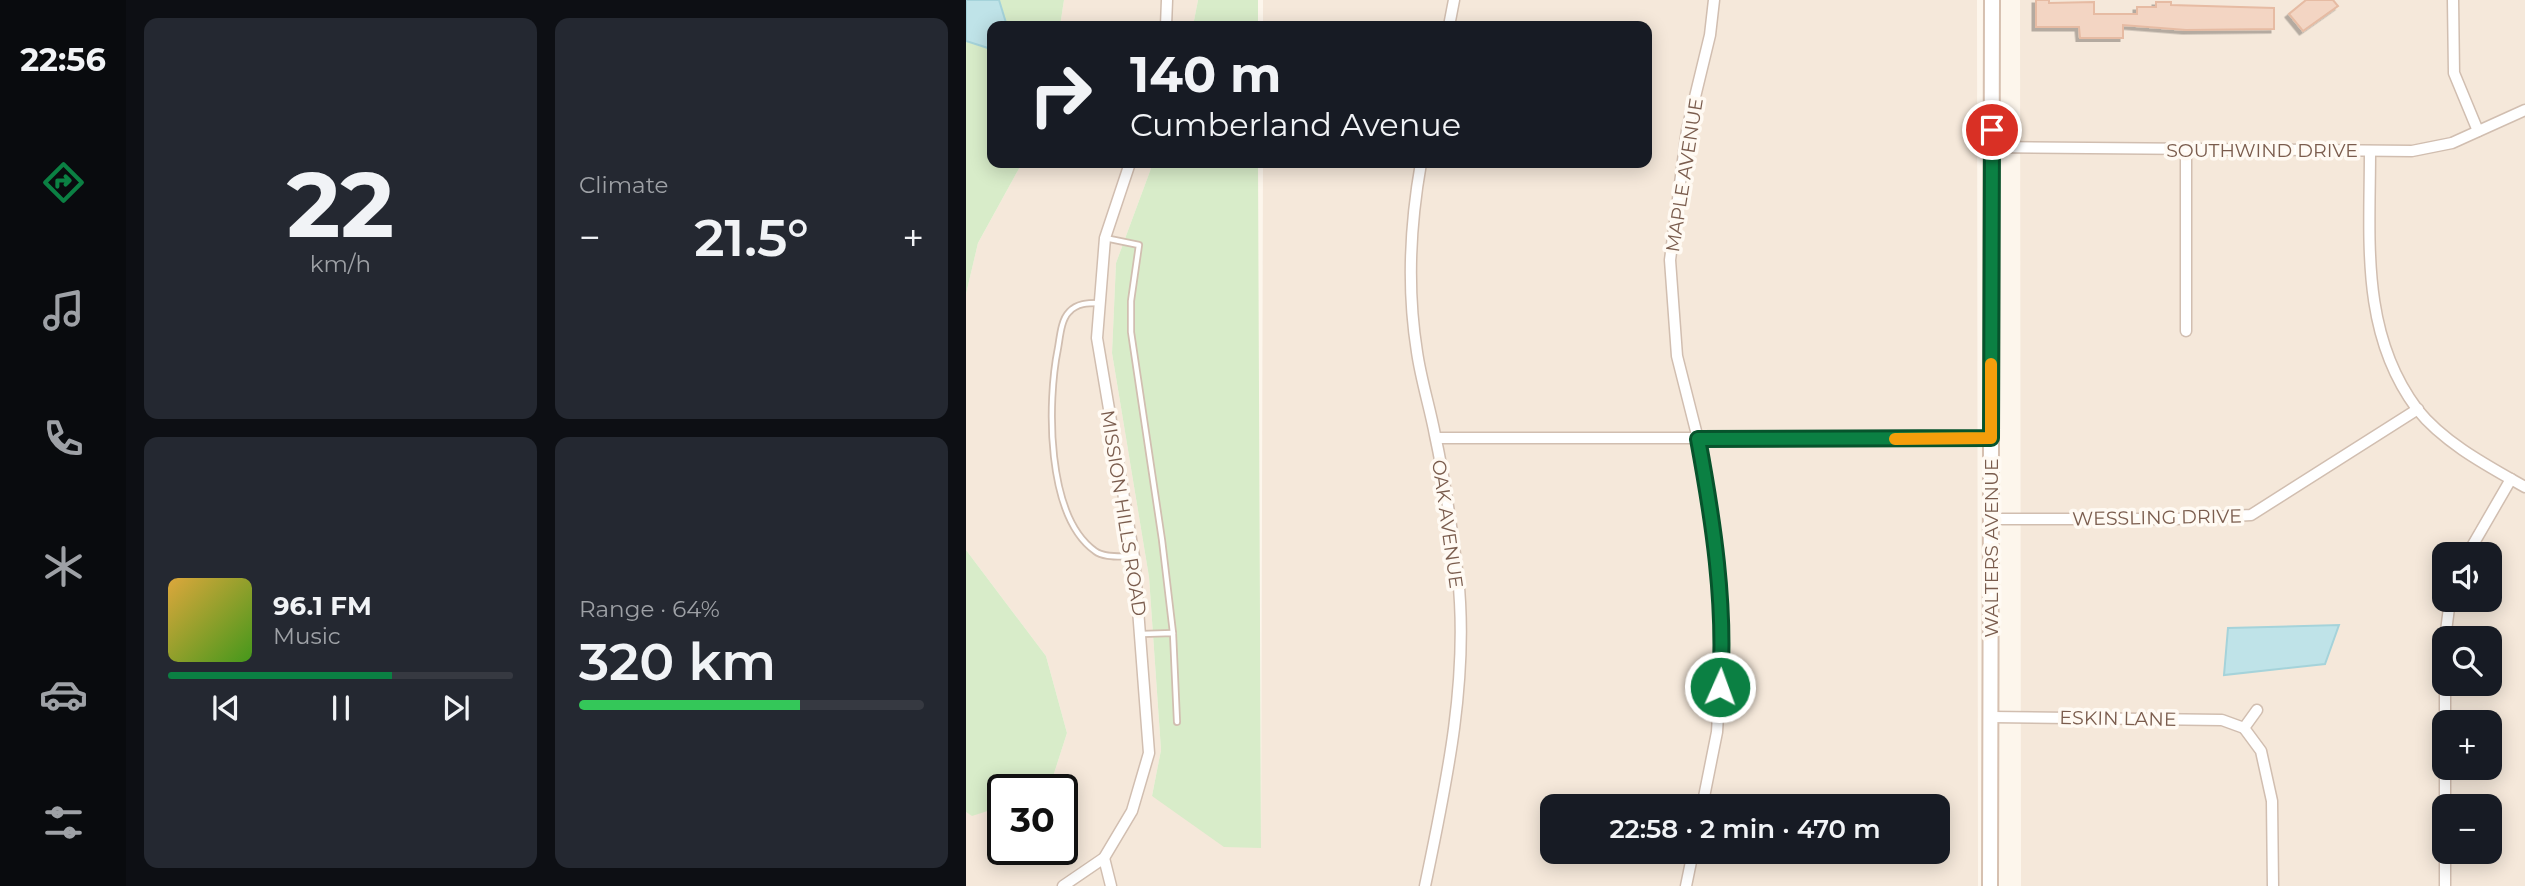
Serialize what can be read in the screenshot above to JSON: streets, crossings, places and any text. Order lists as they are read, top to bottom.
{
  "streets": {
    "main road": ["WALTERS AVENUE"],
    "street": [
      "SOUTHWIND DRIVE",
      "MAPLE AVENUE",
      "MISSION HILLS ROAD",
      "WESSLING DRIVE",
      "OAK AVENUE",
      "ESKIN LANE"
    ]
  },
  "crossings": [
    ["SOUTHWIND DRIVE", "WALTERS AVENUE"],
    ["WESSLING DRIVE", "WALTERS AVENUE"],
    ["WALTERS AVENUE", "ESKIN LANE"]
  ],
  "page": {
    "tabs": "22:56",
    "tile": [
      ["22", "km/h"],
      "Climate",
      ["Range · 64%", "320 km"]
    ],
    "turn": ["140 m", "Cumberland Avenue"],
    "heat": ["−", "21.5°", "+"],
    "map_buttons": ["+", "−"],
    "song": ["96.1 FM", "Music"],
    "limit": "30",
    "trip": "22:58 · 2 min · 470 m"
  }
}
